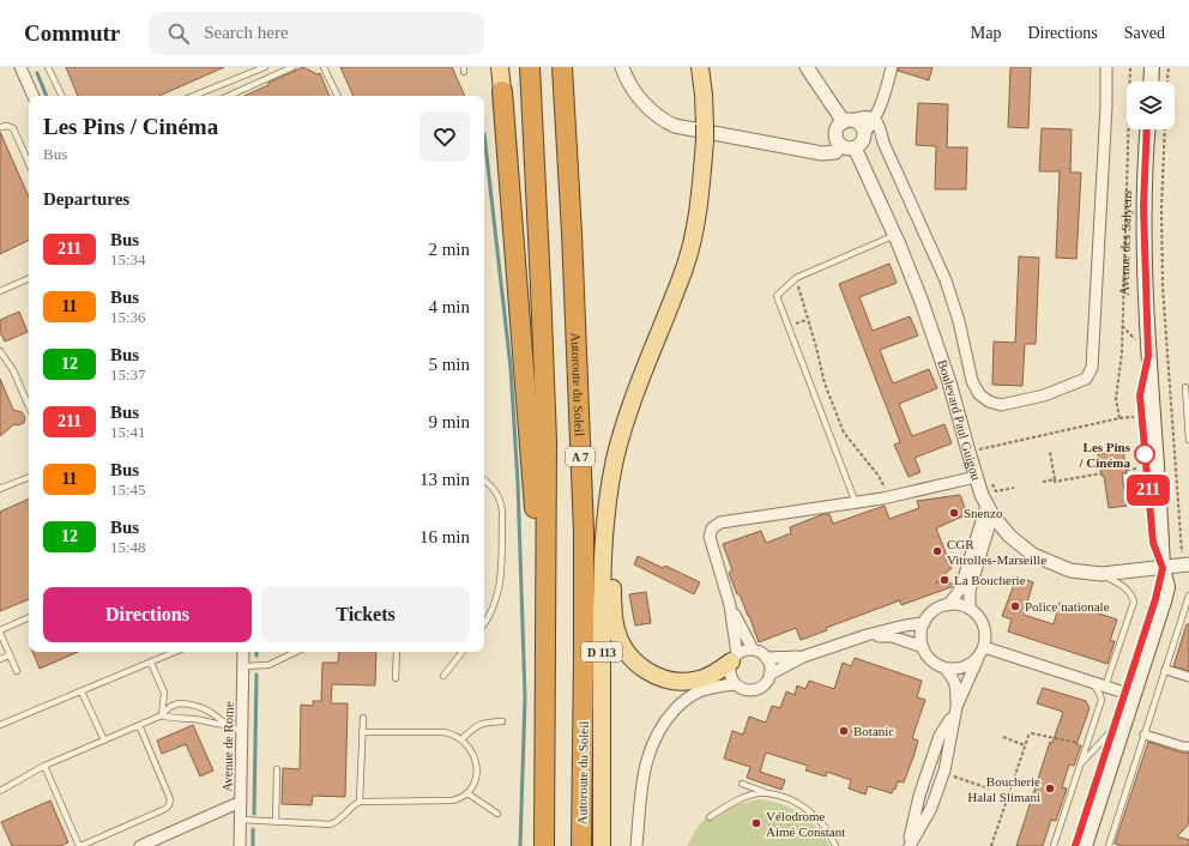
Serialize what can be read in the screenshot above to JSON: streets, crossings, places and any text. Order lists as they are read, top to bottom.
{
  "streets": {
    "highway": ["Autoroute du Soleil", "A 7"],
    "main road": ["Avenue des Salyens", "D 113"],
    "street": ["Boulevard Paul Guigou", "Avenue de Rome"]
  },
  "crossings": [
    ["Avenue des Salyens", "Boulevard Paul Guigou"]
  ],
  "places": [
    "Les Pins / Cinéma",
    "Snenzo",
    "CGR Vitrolles-Marseille",
    "La Boucherie",
    "Police nationale",
    "Botanic",
    "Boucherie Halal Slimani",
    "Vélodrome Aimé Constant"
  ],
  "lines": ["bus line 211"],
  "page": {
    "header": "Commutr",
    "search": "Search here",
    "nav": ["Map", "Directions", "Saved"],
    "on_map": "211",
    "heading": [
      ["Les Pins / Cinéma", "Bus"],
      "Departures"
    ],
    "list": [
      {
        "mark": "211",
        "name": "Bus",
        "note": "15:34",
        "value": "2 min"
      },
      {
        "mark": "11",
        "name": "Bus",
        "note": "15:36",
        "value": "4 min"
      },
      {
        "mark": "12",
        "name": "Bus",
        "note": "15:37",
        "value": "5 min"
      },
      {
        "mark": "211",
        "name": "Bus",
        "note": "15:41",
        "value": "9 min"
      },
      {
        "mark": "11",
        "name": "Bus",
        "note": "15:45",
        "value": "13 min"
      },
      {
        "mark": "12",
        "name": "Bus",
        "note": "15:48",
        "value": "16 min"
      }
    ],
    "buttons": ["Directions", "Tickets"]
  }
}
